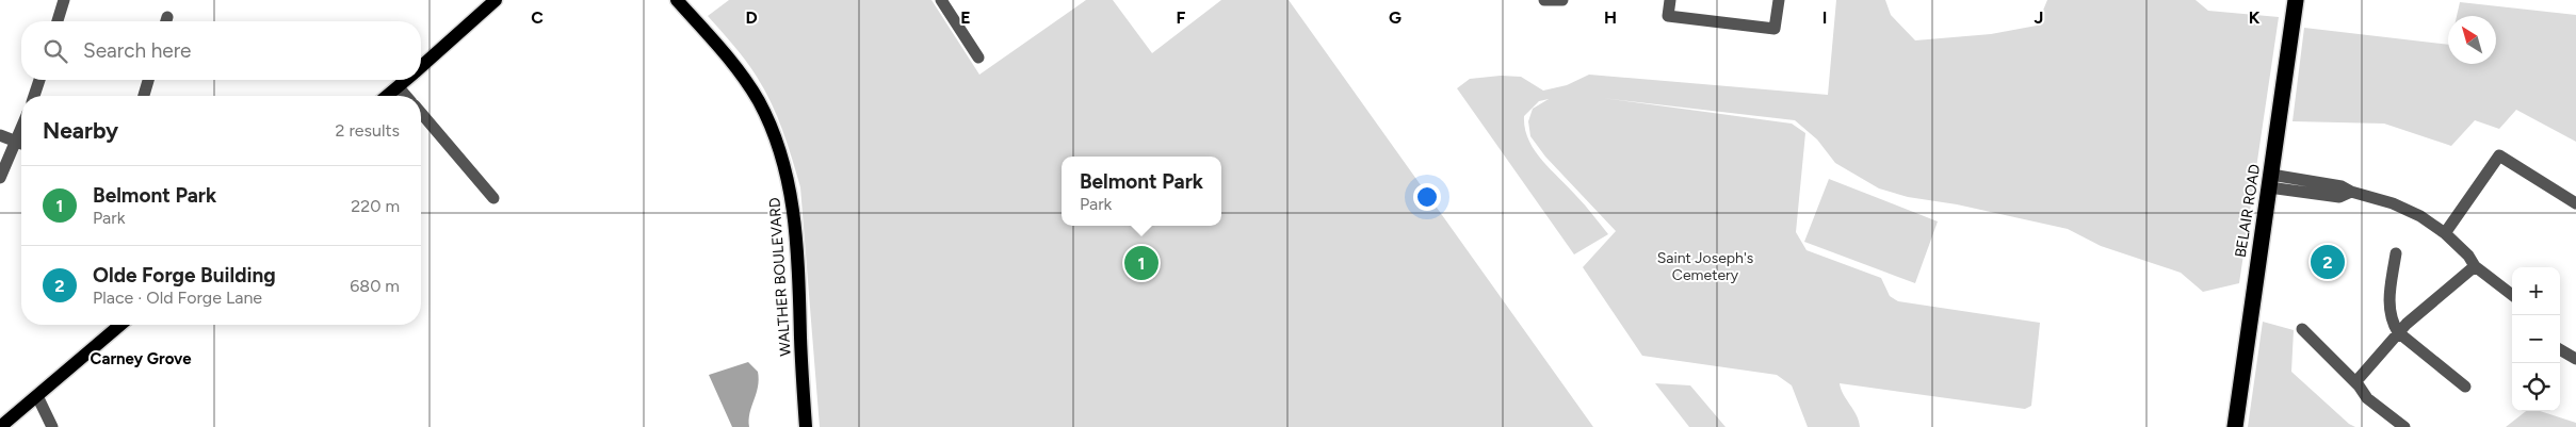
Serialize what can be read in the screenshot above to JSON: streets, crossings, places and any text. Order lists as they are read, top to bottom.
{
  "streets": {
    "highway": ["BELAIR ROAD"],
    "main road": ["WALTHER BOULEVARD"]
  },
  "districts": ["Carney Grove"],
  "parks": ["Saint Joseph's Cemetery"],
  "north": "top left",
  "page": {
    "search": "Search here",
    "heading": ["Nearby", "2 results"],
    "popup": ["Belmont Park", "Park"],
    "list": [
      {
        "mark": "1",
        "name": "Belmont Park",
        "note": "Park",
        "value": "220 m"
      },
      {
        "mark": "2",
        "name": "Olde Forge Building",
        "note": "Place · Old Forge Lane",
        "value": "680 m"
      }
    ],
    "pins": ["2", "1"],
    "map_buttons": ["+", "−"]
  },
  "grid": {
    "columns": [
      "C",
      "D",
      "E",
      "F",
      "G",
      "H",
      "I",
      "J",
      "K"
    ]
  }
}
